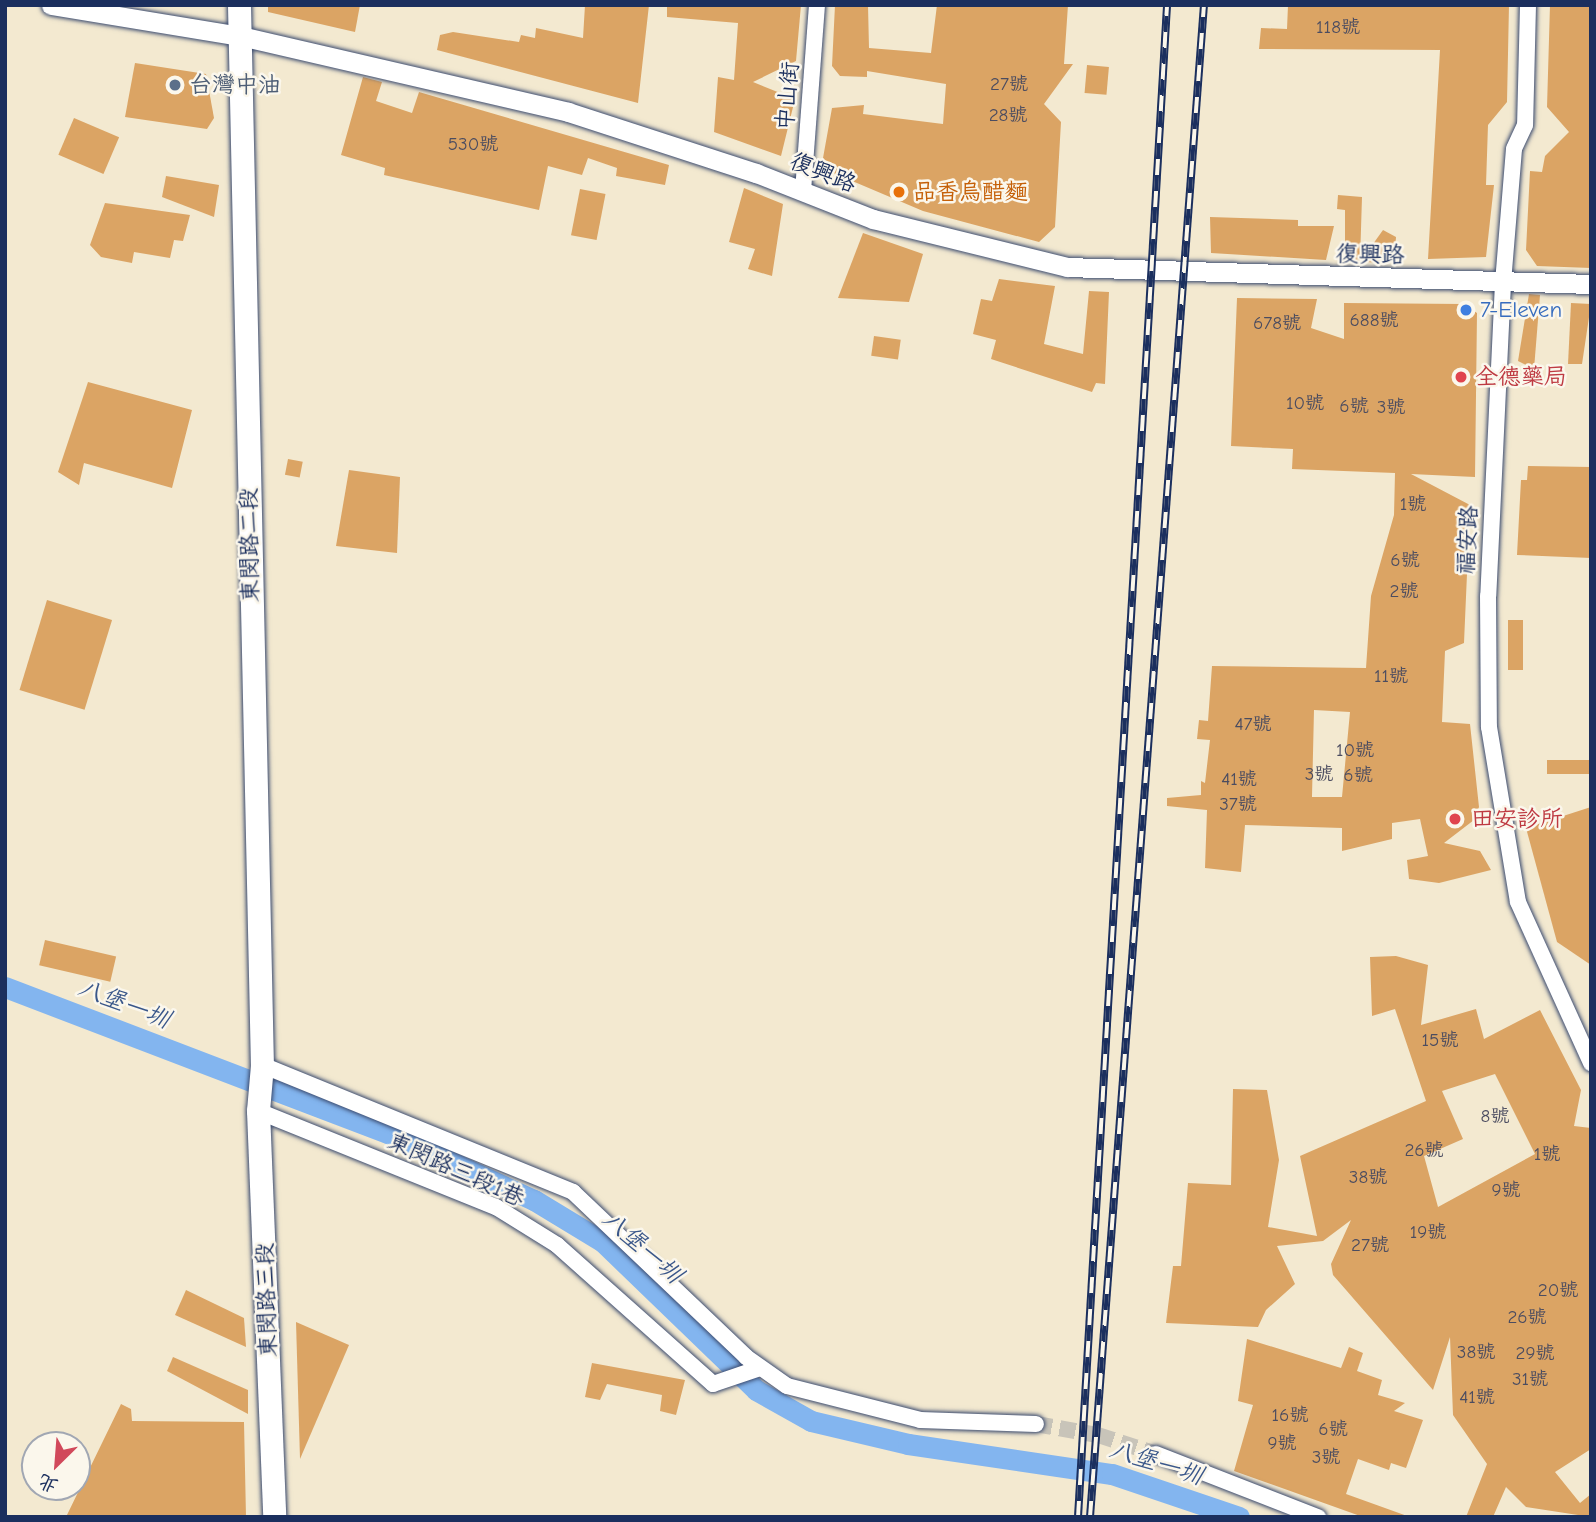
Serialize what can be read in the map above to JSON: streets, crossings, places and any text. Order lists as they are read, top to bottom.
{
  "streets": {
    "main road": ["東閔路二段", "東閔路三段"],
    "street": [
      "中山街",
      "復興路",
      "福安路",
      "東閔路三段1巷"
    ]
  },
  "crossings": [
    ["中山街", "復興路"],
    ["復興路", "福安路"],
    ["復興路", "東閔路二段"],
    ["東閔路二段", "東閔路三段"],
    ["東閔路三段1巷", "東閔路三段"]
  ],
  "water": ["八堡一圳"],
  "places": [
    "台灣中油",
    "品香烏醋麵",
    "7-Eleven",
    "全德藥局",
    "田安診所"
  ],
  "house_numbers": [
    "118號",
    "27號",
    "28號",
    "530號",
    "688號",
    "678號",
    "10號",
    "6號",
    "3號",
    "1號",
    "6號",
    "2號",
    "11號",
    "47號",
    "10號",
    "3號",
    "6號",
    "41號",
    "37號",
    "15號",
    "8號",
    "26號",
    "1號",
    "38號",
    "9號",
    "19號",
    "27號",
    "20號",
    "26號",
    "38號",
    "29號",
    "31號",
    "41號",
    "16號",
    "6號",
    "9號",
    "3號"
  ],
  "north": "bottom left"
}
